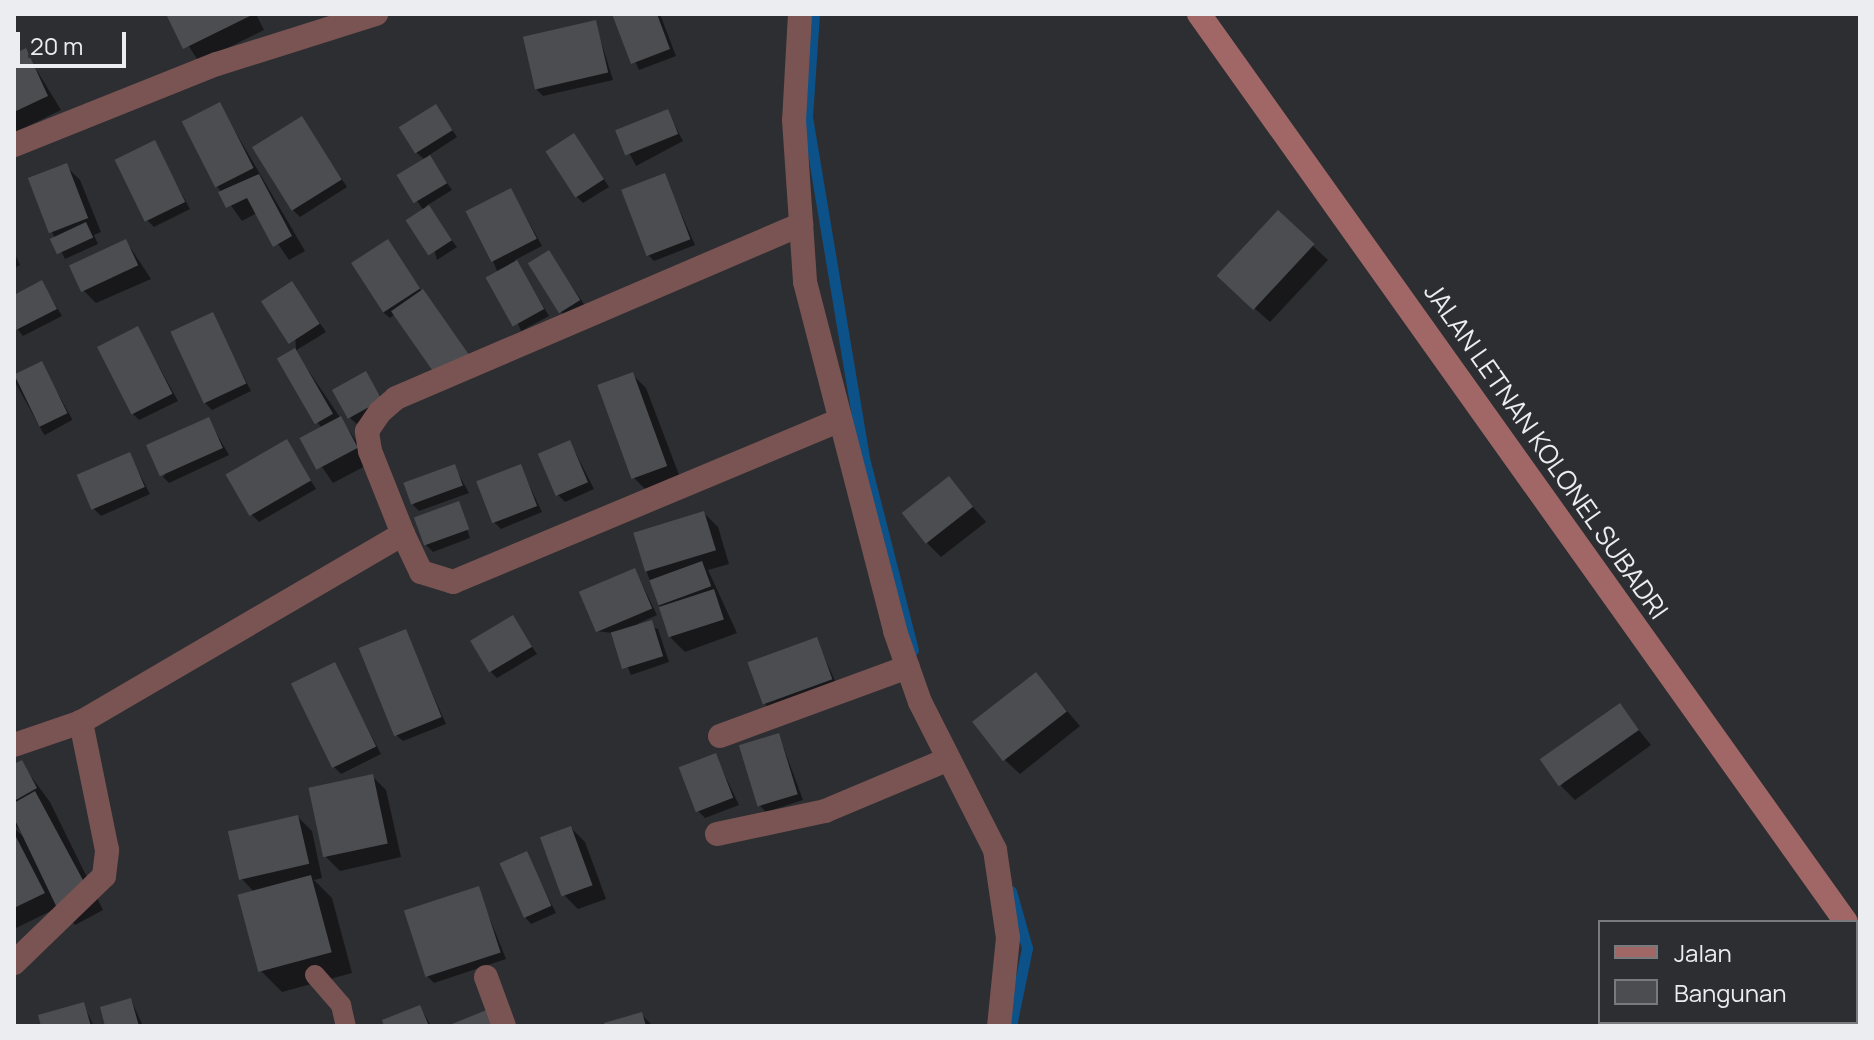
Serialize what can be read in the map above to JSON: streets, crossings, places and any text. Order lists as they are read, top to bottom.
{
  "streets": {
    "main road": ["JALAN LETNAN KOLONEL SUBADRI"]
  },
  "legend": ["Jalan", "Bangunan"],
  "scale_bar": "20 m"
}
